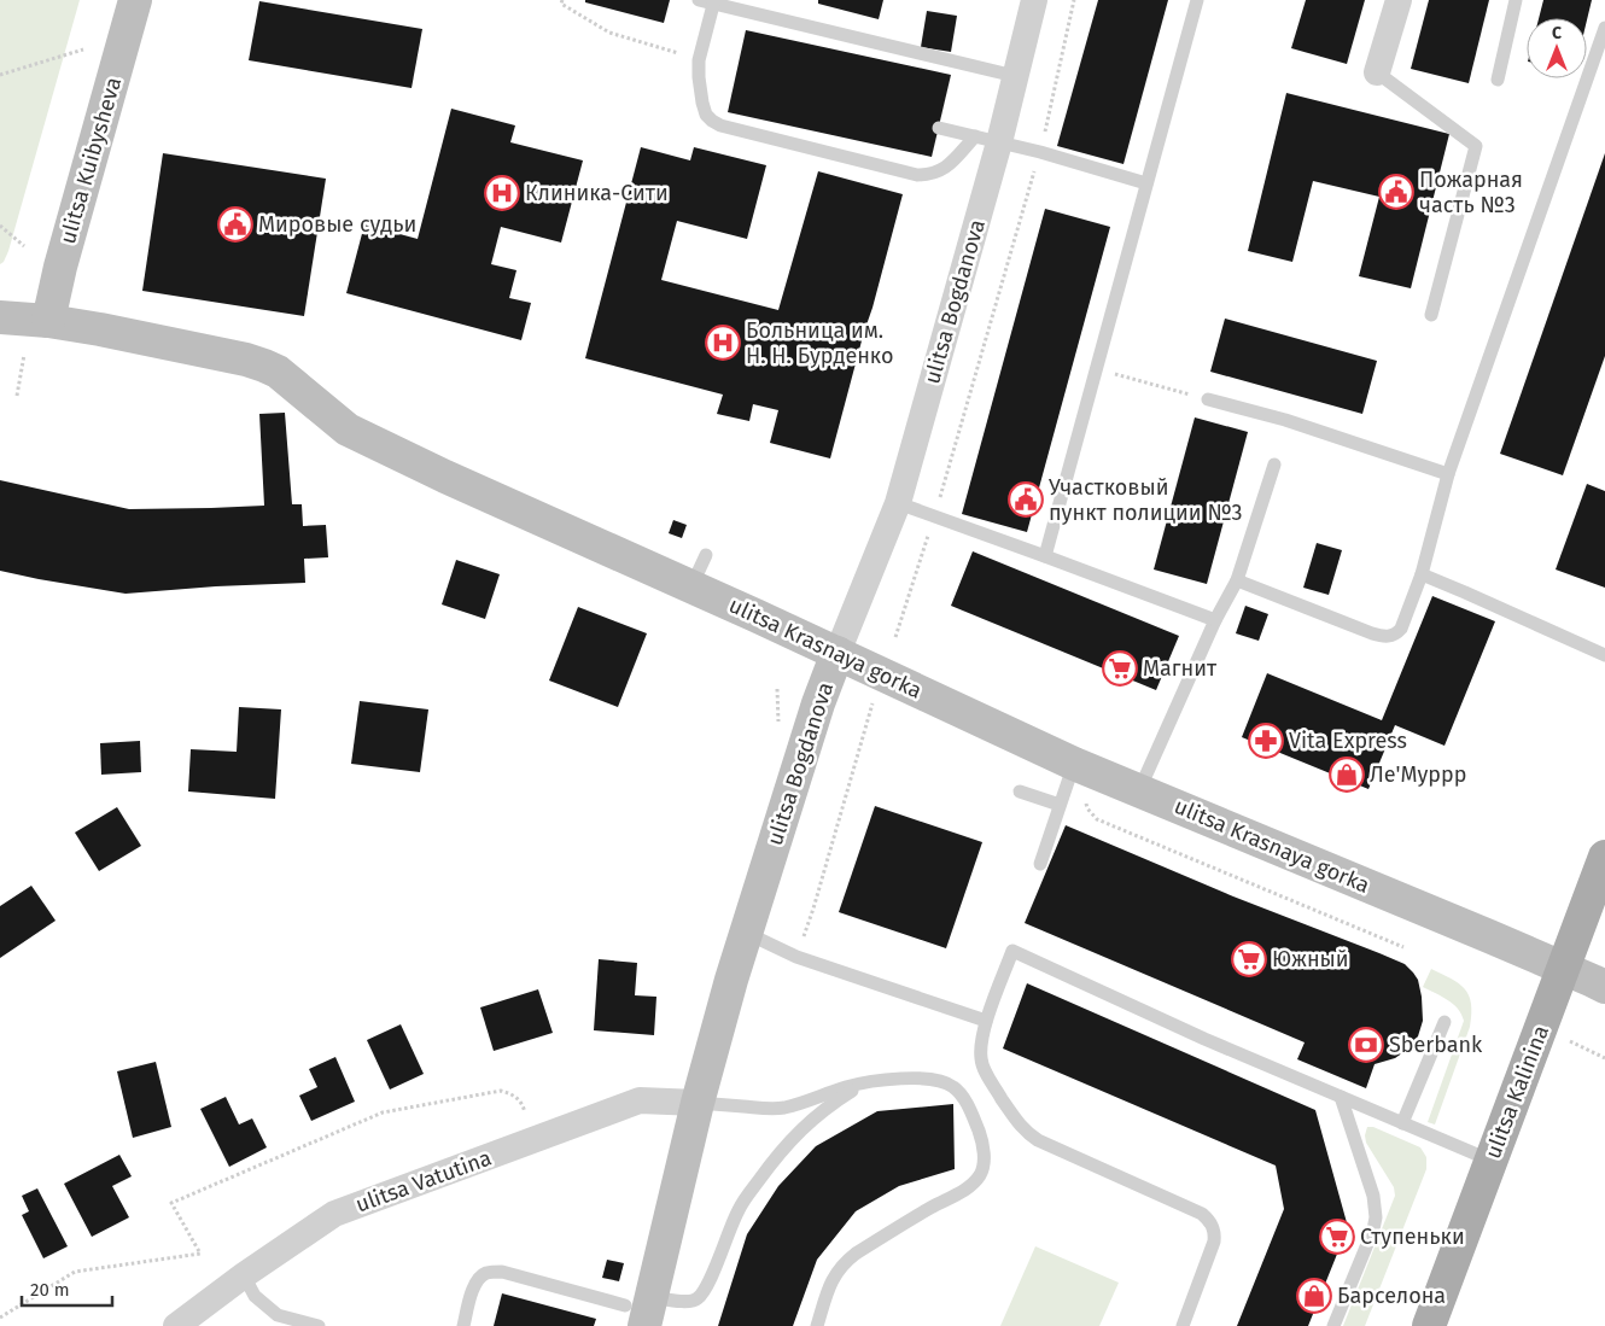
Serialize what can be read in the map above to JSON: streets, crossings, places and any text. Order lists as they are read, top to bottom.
{
  "streets": {
    "main road": [
      "ulitsa Kuibysheva",
      "ulitsa Bogdanova",
      "ulitsa Krasnaya gorka",
      "ulitsa Kalinina"
    ],
    "street": ["ulitsa Vatutina"]
  },
  "crossings": [
    ["ulitsa Kuibysheva", "ulitsa Krasnaya gorka"],
    ["ulitsa Bogdanova", "ulitsa Krasnaya gorka"],
    ["ulitsa Bogdanova", "ulitsa Vatutina"],
    ["ulitsa Krasnaya gorka", "ulitsa Kalinina"]
  ],
  "places": {
    "public building": ["Пожарная часть №3", "Мировые судьи", "Участковый пункт полиции №3"],
    "hospital": ["Клиника-Сити", "Больница им. Н. Н. Бурденко"],
    "supermarket": ["Магнит", "Южный", "Ступеньки"],
    "pharmacy": ["Vita Express"],
    "shop": ["Ле'Муррр", "Барселона"],
    "bank": ["Sberbank"]
  },
  "scale_bar": "20 m",
  "north": "top"
}
